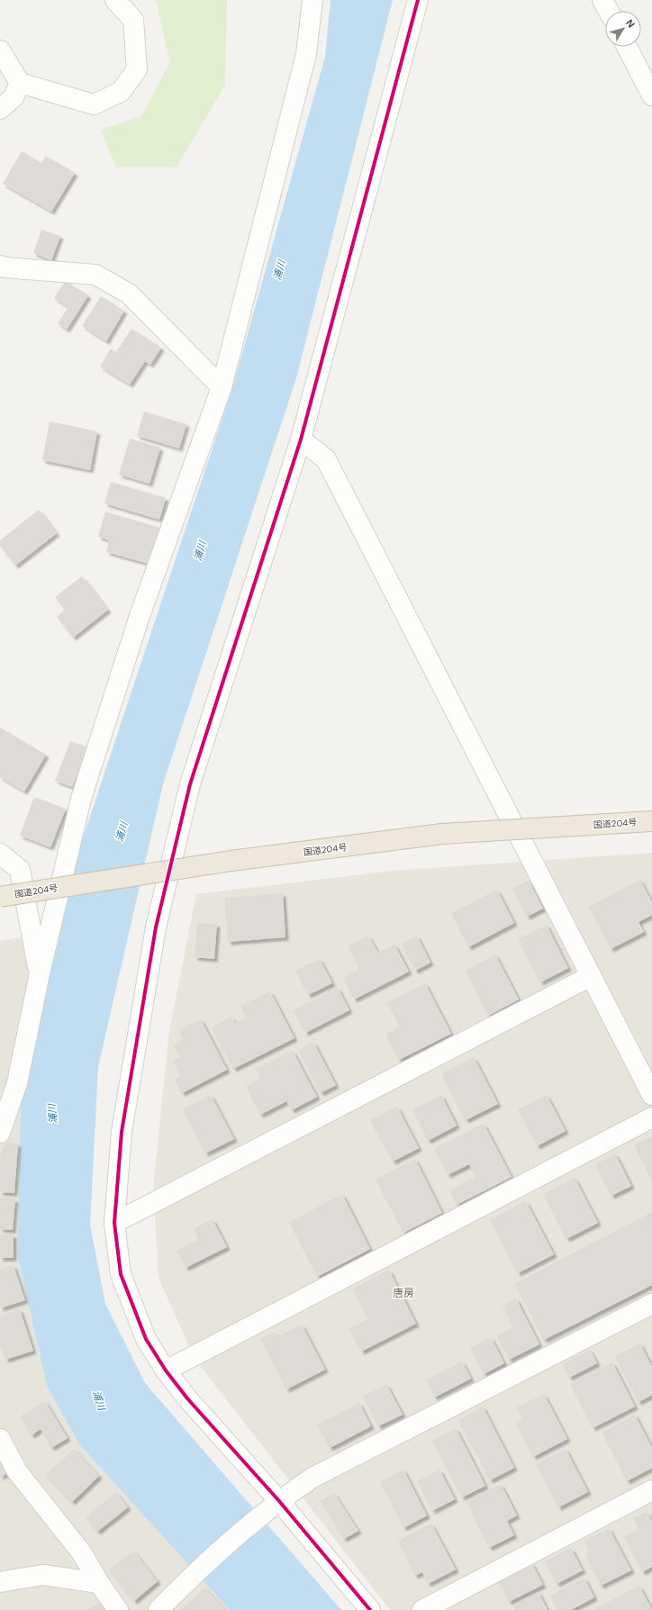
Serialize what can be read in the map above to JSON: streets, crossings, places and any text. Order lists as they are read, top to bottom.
{
  "streets": {
    "highway": ["国道204号"]
  },
  "districts": ["唐房"],
  "water": ["浦川"],
  "north": "top right"
}
